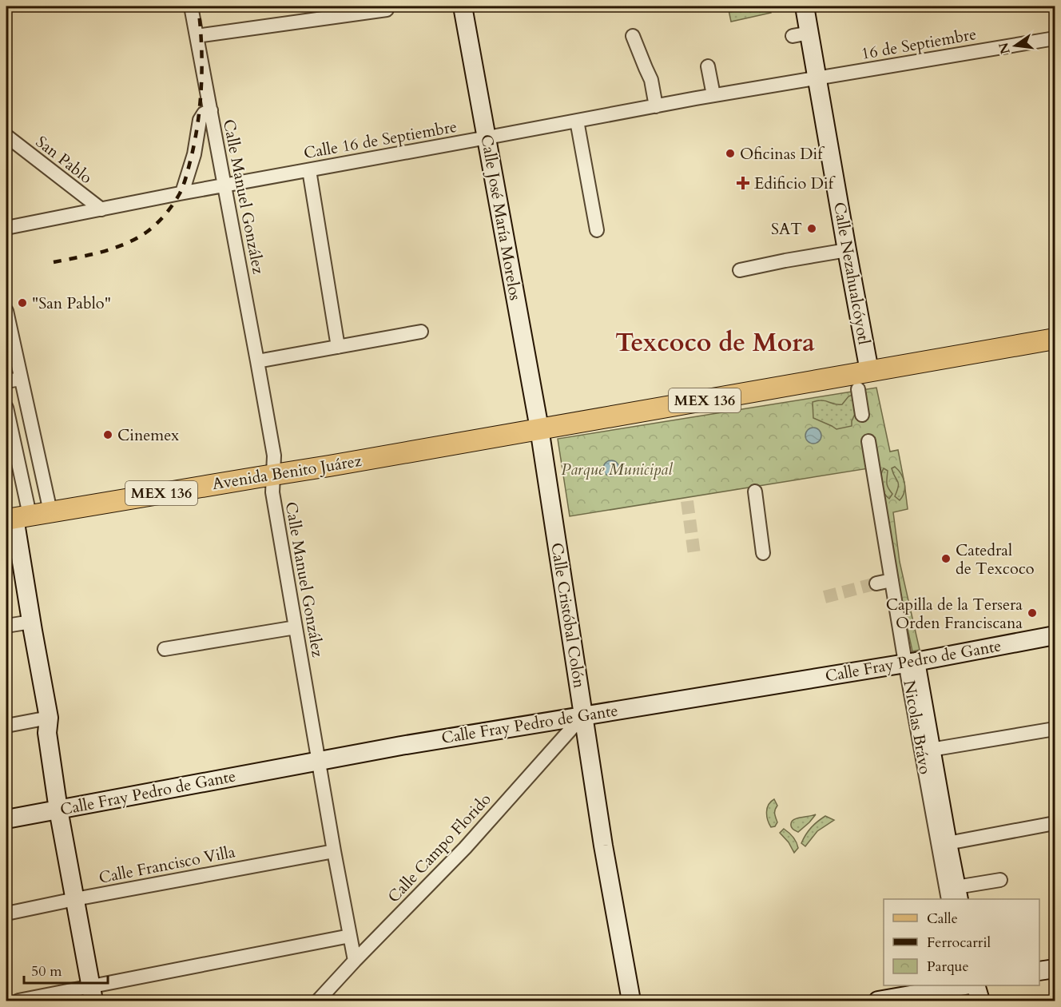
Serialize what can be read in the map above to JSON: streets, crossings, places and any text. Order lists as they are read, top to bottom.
{
  "streets": {
    "main road": ["MEX 136", "Avenida Benito Juárez"],
    "street": [
      "16 de Septiembre",
      "Calle 16 de Septiembre",
      "San Pablo",
      "Calle Manuel González",
      "Calle José María Morelos",
      "Calle Nezahualcóyotl",
      "Calle Cristóbal Colón",
      "Calle Fray Pedro de Gante",
      "Nicolas Brávo",
      "Calle Campo Florido",
      "Calle Francisco Villa"
    ]
  },
  "crossings": [
    ["16 de Septiembre", "Calle 16 de Septiembre"],
    ["16 de Septiembre", "Calle Nezahualcóyotl"],
    ["Calle 16 de Septiembre", "San Pablo"],
    ["Calle 16 de Septiembre", "Calle Manuel González"],
    ["Calle 16 de Septiembre", "Calle José María Morelos"],
    ["Calle 16 de Septiembre", "Calle Nezahualcóyotl"],
    ["Calle Manuel González", "Avenida Benito Juárez"],
    ["Calle Manuel González", "Calle Fray Pedro de Gante"],
    ["Calle Manuel González", "Calle Campo Florido"],
    ["Calle Manuel González", "Calle Francisco Villa"],
    ["Calle José María Morelos", "MEX 136"],
    ["Calle José María Morelos", "Avenida Benito Juárez"],
    ["Calle José María Morelos", "Calle Cristóbal Colón"],
    ["Calle Nezahualcóyotl", "MEX 136"],
    ["MEX 136", "Avenida Benito Juárez"],
    ["MEX 136", "Calle Cristóbal Colón"],
    ["Avenida Benito Juárez", "Calle Cristóbal Colón"],
    ["Calle Cristóbal Colón", "Calle Fray Pedro de Gante"],
    ["Calle Cristóbal Colón", "Calle Campo Florido"],
    ["Calle Fray Pedro de Gante", "Nicolas Brávo"],
    ["Calle Fray Pedro de Gante", "Calle Campo Florido"]
  ],
  "districts": ["Texcoco de Mora"],
  "parks": ["Parque Municipal"],
  "places": {
    "other": [
      "Oficinas Dif",
      "SAT",
      "\"San Pablo\"",
      "Cinemex",
      "Catedral de Texcoco",
      "Capilla de la Tersera Orden Franciscana"
    ],
    "health": ["Edificio Dif"]
  },
  "legend": ["Calle", "Ferrocarril", "Parque"],
  "scale_bar": "50 m",
  "north": "left"
}
